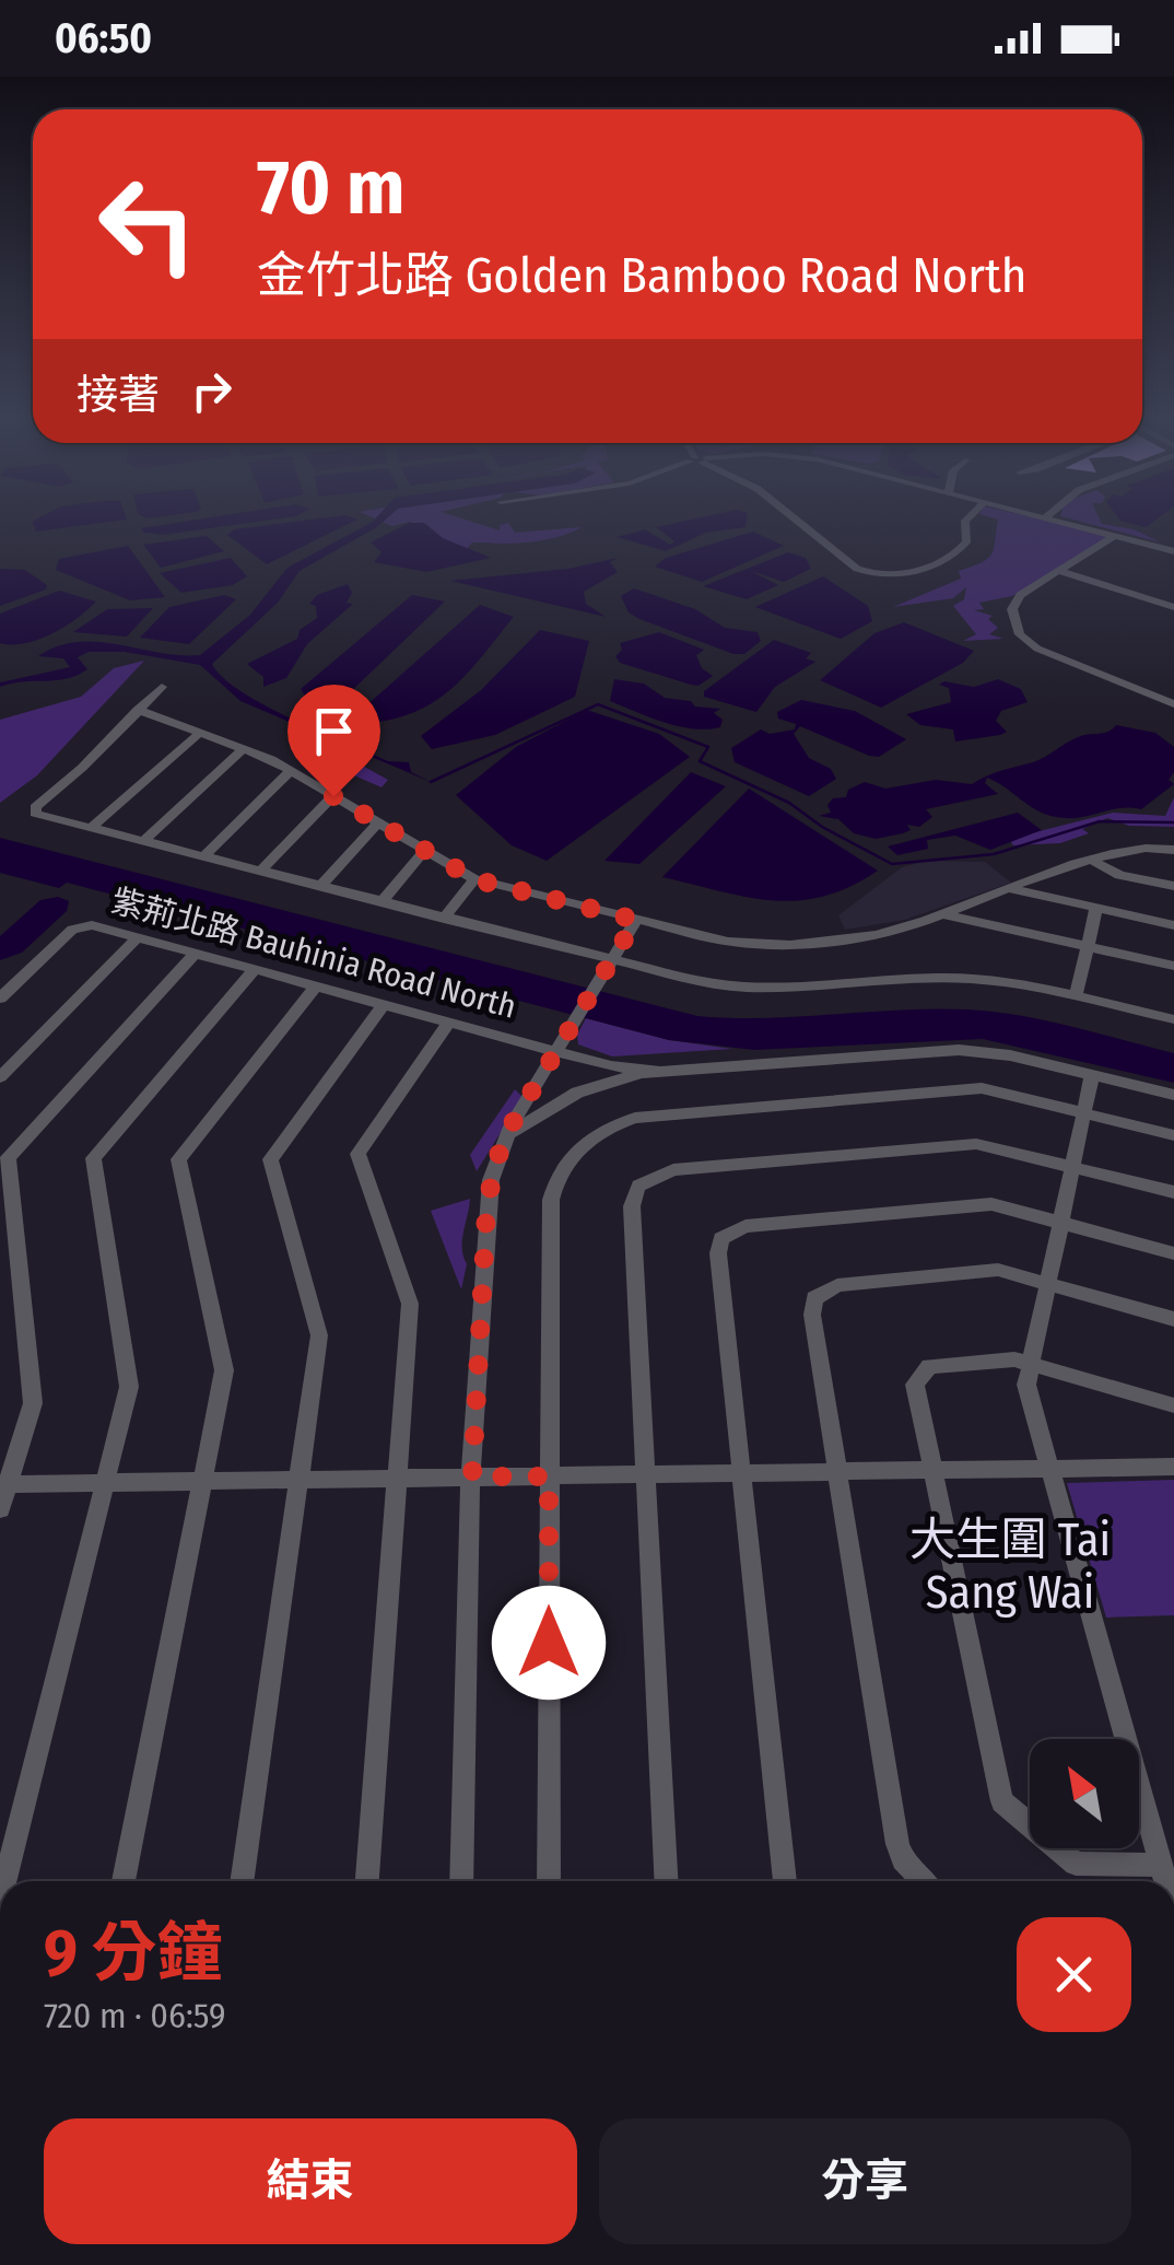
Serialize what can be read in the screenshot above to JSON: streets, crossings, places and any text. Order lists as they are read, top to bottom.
{
  "streets": {
    "street": ["紫荊北路 Bauhinia Road North"]
  },
  "districts": ["大生圍 Tai Sang Wai"],
  "north": "top left",
  "page": {
    "status": "06:50",
    "turn": ["70 m", "金竹北路 Golden Bamboo Road North"],
    "then": "接著",
    "heading": ["9 分鐘", "720 m · 06:59"],
    "buttons": ["結束", "分享"]
  }
}
